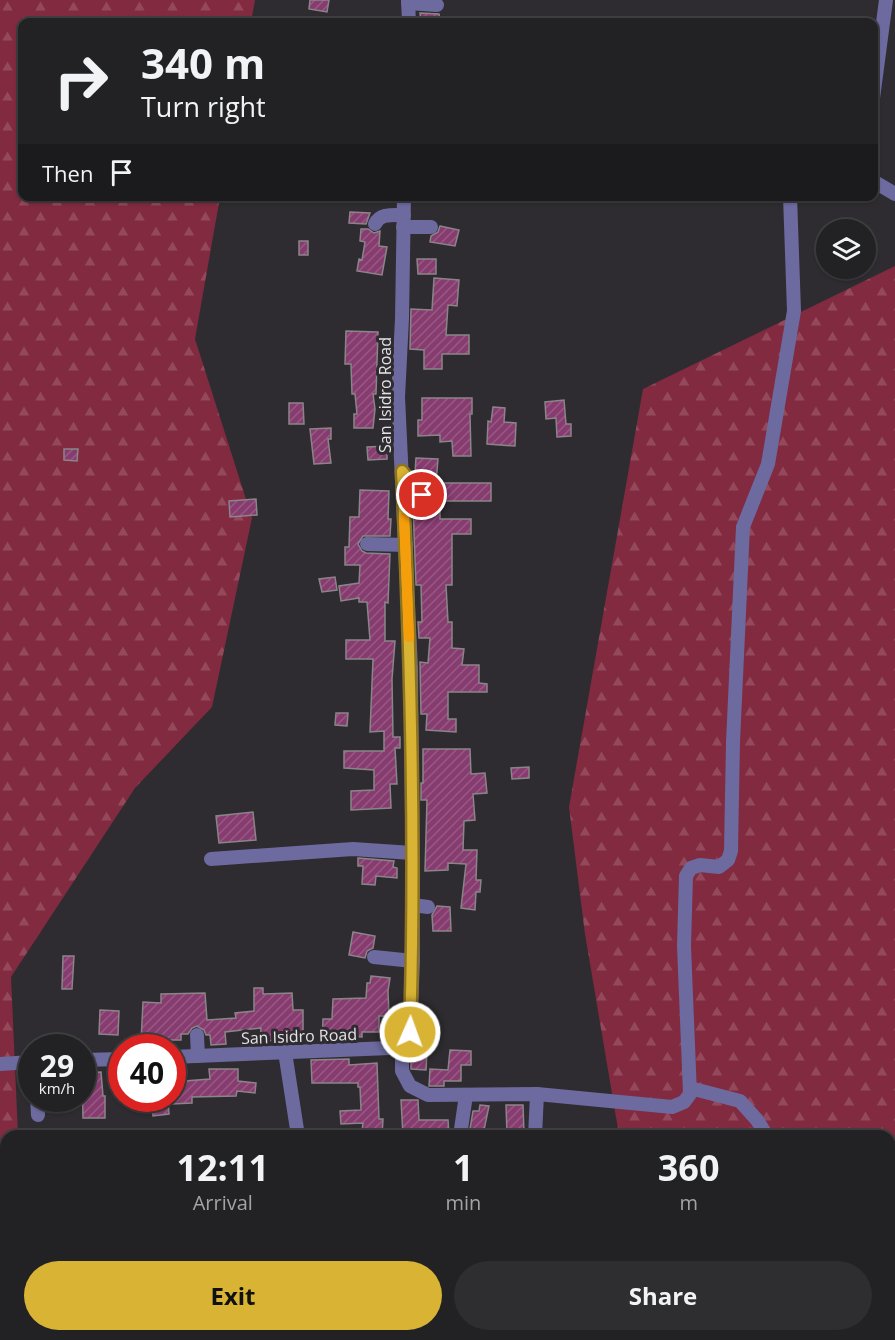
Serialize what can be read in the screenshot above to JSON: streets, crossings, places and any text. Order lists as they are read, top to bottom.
{
  "streets": {
    "street": ["San Isidro Road"]
  },
  "page": {
    "turn": ["340 m", "Turn right"],
    "then": "Then",
    "speed": "29 km/h",
    "limit": "40",
    "eta": [
      "12:11",
      "Arrival",
      "1",
      "min",
      "360",
      "m"
    ],
    "buttons": ["Exit", "Share"]
  }
}
